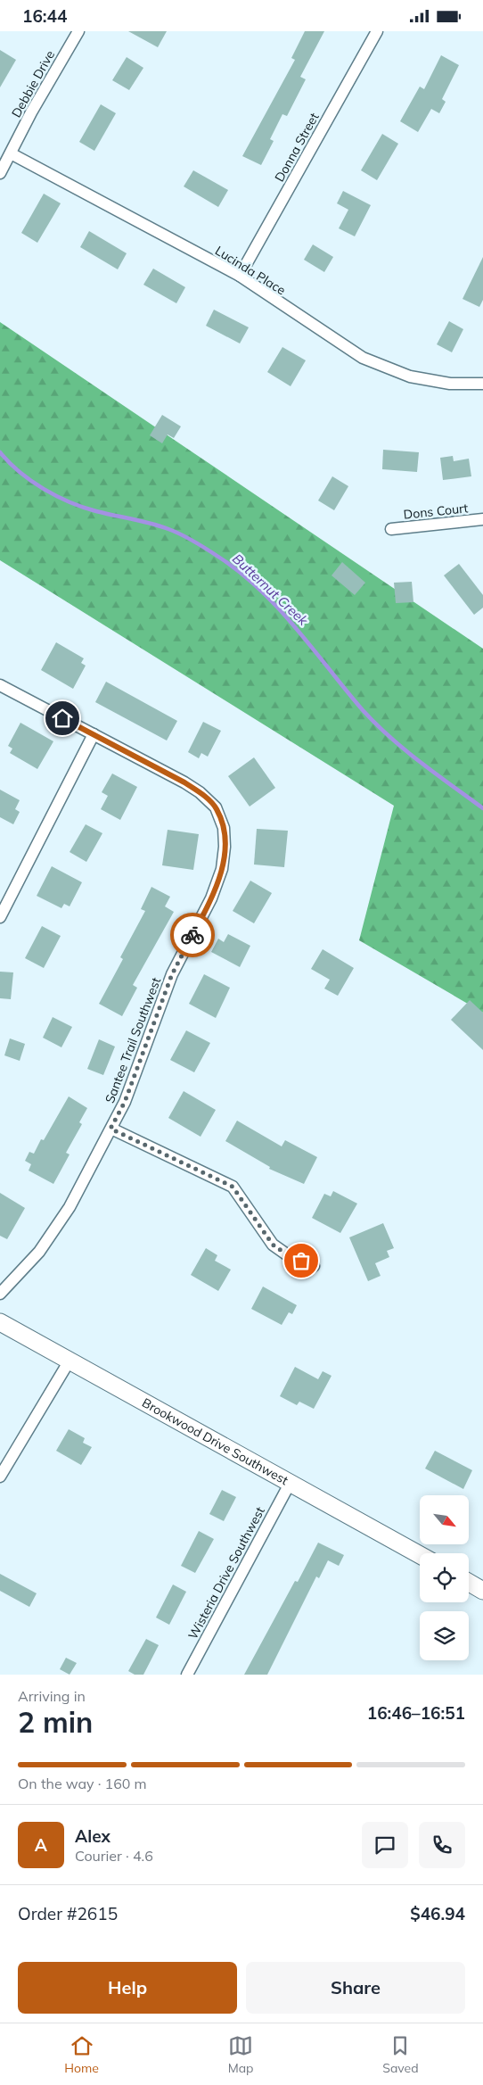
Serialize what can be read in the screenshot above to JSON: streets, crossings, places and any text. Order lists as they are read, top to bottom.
{
  "streets": {
    "street": [
      "Debbie Drive",
      "Donna Street",
      "Lucinda Place",
      "Dons Court",
      "Santee Trail Southwest",
      "Brookwood Drive Southwest",
      "Wisteria Drive Southwest"
    ]
  },
  "crossings": [
    ["Debbie Drive", "Lucinda Place"],
    ["Donna Street", "Lucinda Place"],
    ["Brookwood Drive Southwest", "Wisteria Drive Southwest"]
  ],
  "water": ["Butternut Creek"],
  "north": "bottom right",
  "page": {
    "status": "16:44",
    "heading": ["2 min", "Arriving in", "16:46–16:51"],
    "panel": [
      "Alex",
      "Courier · 4.6",
      "Order #2615",
      "$46.94"
    ],
    "bar": "On the way · 160 m",
    "round": "A",
    "buttons": ["Help", "Share"],
    "tabs": ["Home", "Map", "Saved"]
  }
}
